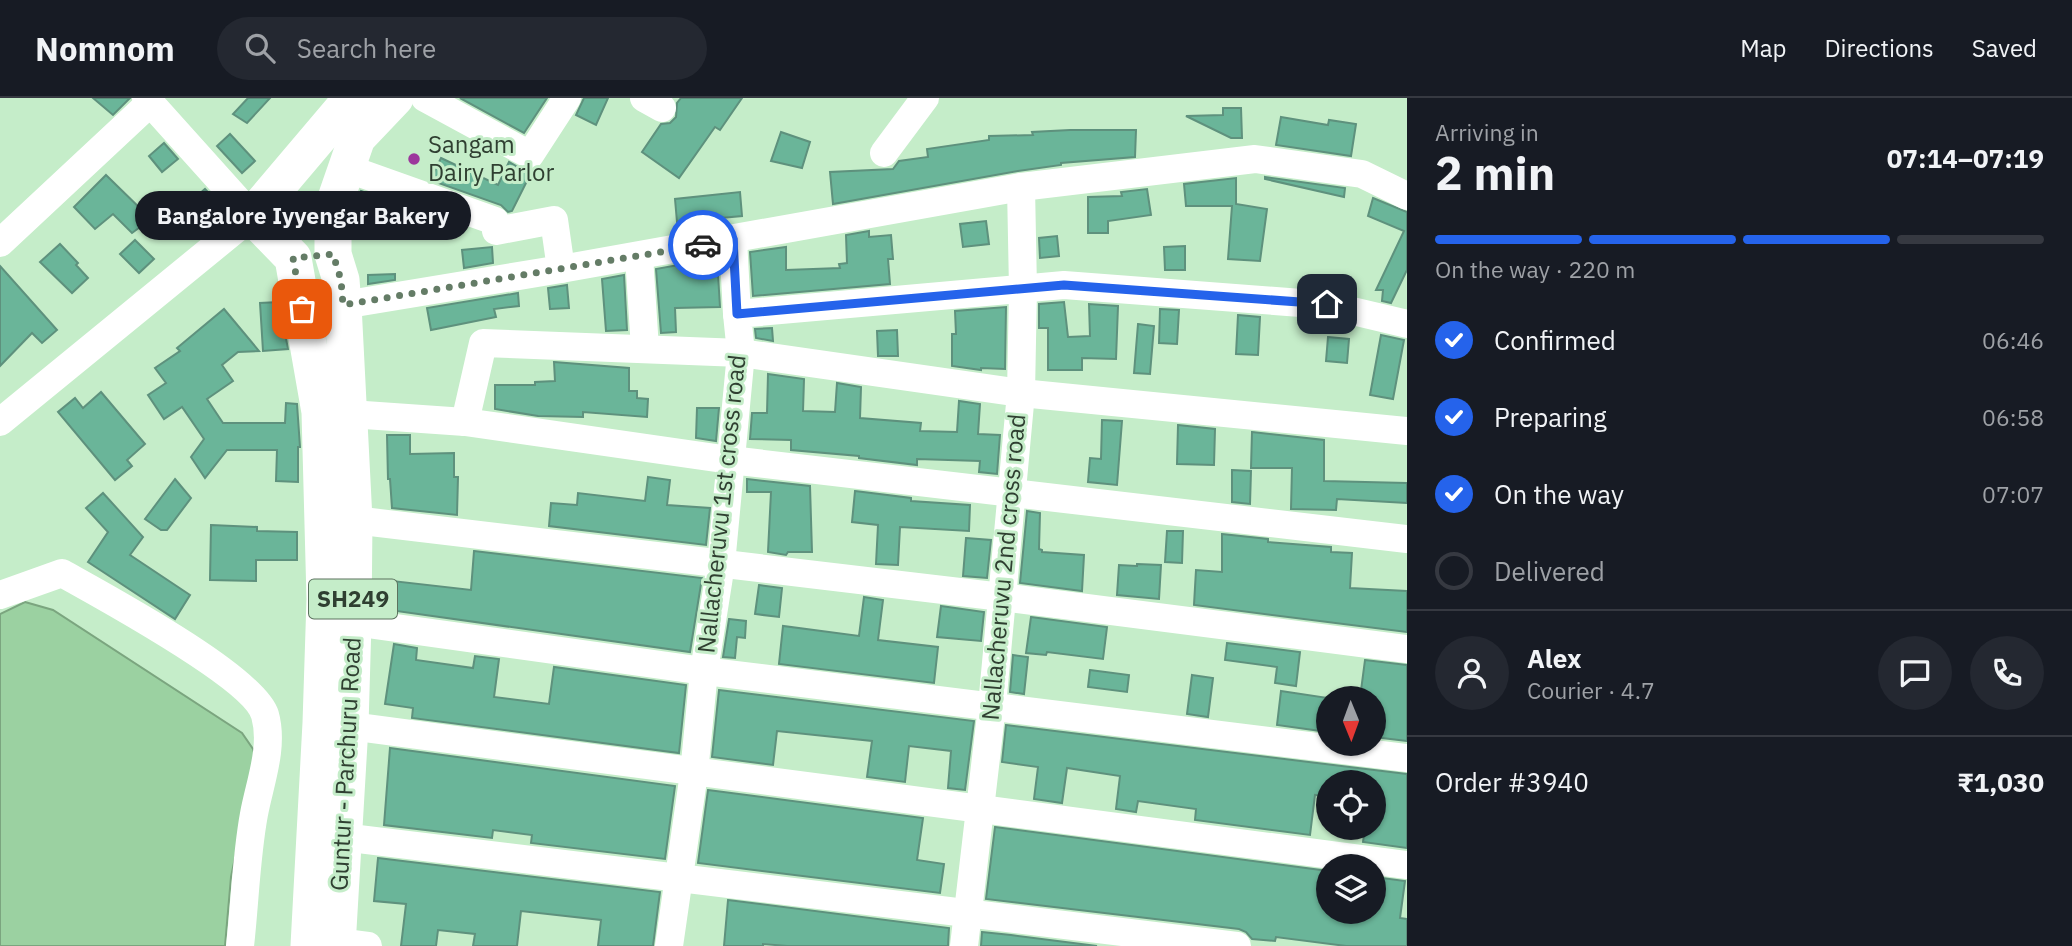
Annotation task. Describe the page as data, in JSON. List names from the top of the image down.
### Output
{
  "streets": {
    "main road": ["SH249", "Guntur - Parchuru Road"],
    "street": ["Nallacheruvu 1st cross road", "Nallacheruvu 2nd cross road"]
  },
  "places": ["Sangam Dairy Parlor", "Bangalore Iyyengar Bakery"],
  "north": "bottom",
  "page": {
    "header": "Nomnom",
    "search": "Search here",
    "nav": ["Map", "Directions", "Saved"],
    "heading": ["2 min", "Arriving in", "07:14–07:19"],
    "panel": [
      "Alex",
      "Courier · 4.7",
      "Order #3940",
      "₹1,030"
    ],
    "bubble": "Bangalore Iyyengar Bakery",
    "bar": "On the way · 220 m",
    "list": [
      ["Confirmed", "06:46"],
      ["Preparing", "06:58"],
      ["On the way", "07:07"],
      "Delivered"
    ]
  }
}
